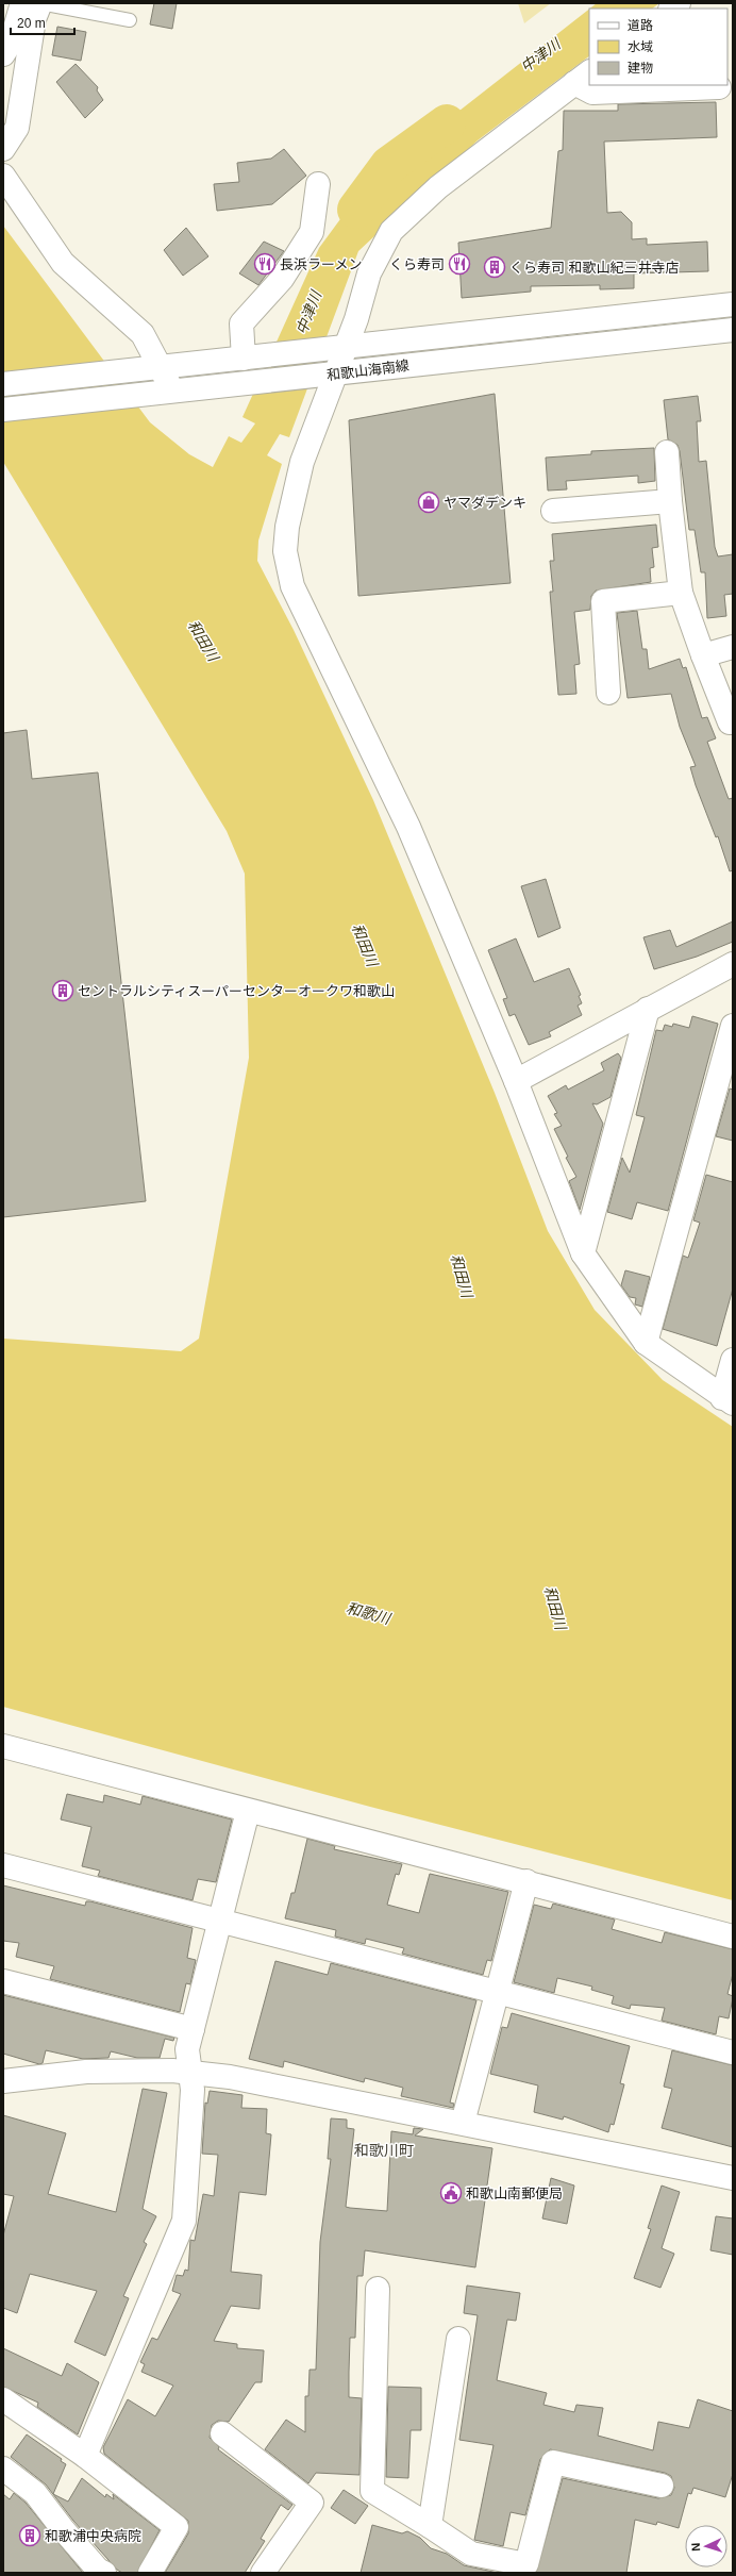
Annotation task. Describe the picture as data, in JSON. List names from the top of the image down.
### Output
{
  "streets": {
    "street": ["和歌山海南線"]
  },
  "districts": ["和歌川町"],
  "water": ["中津川", "和田川", "和歌川"],
  "places": {
    "restaurant": ["長浜ラーメン", "くら寿司"],
    "building": ["くら寿司 和歌山紀三井寺店", "セントラルシティスーパーセンターオークワ和歌山", "和歌浦中央病院"],
    "shop": ["ヤマダデンキ"],
    "public building": ["和歌山南郵便局"]
  },
  "legend": ["道路", "水域", "建物"],
  "scale_bar": "20 m",
  "north": "left"
}
